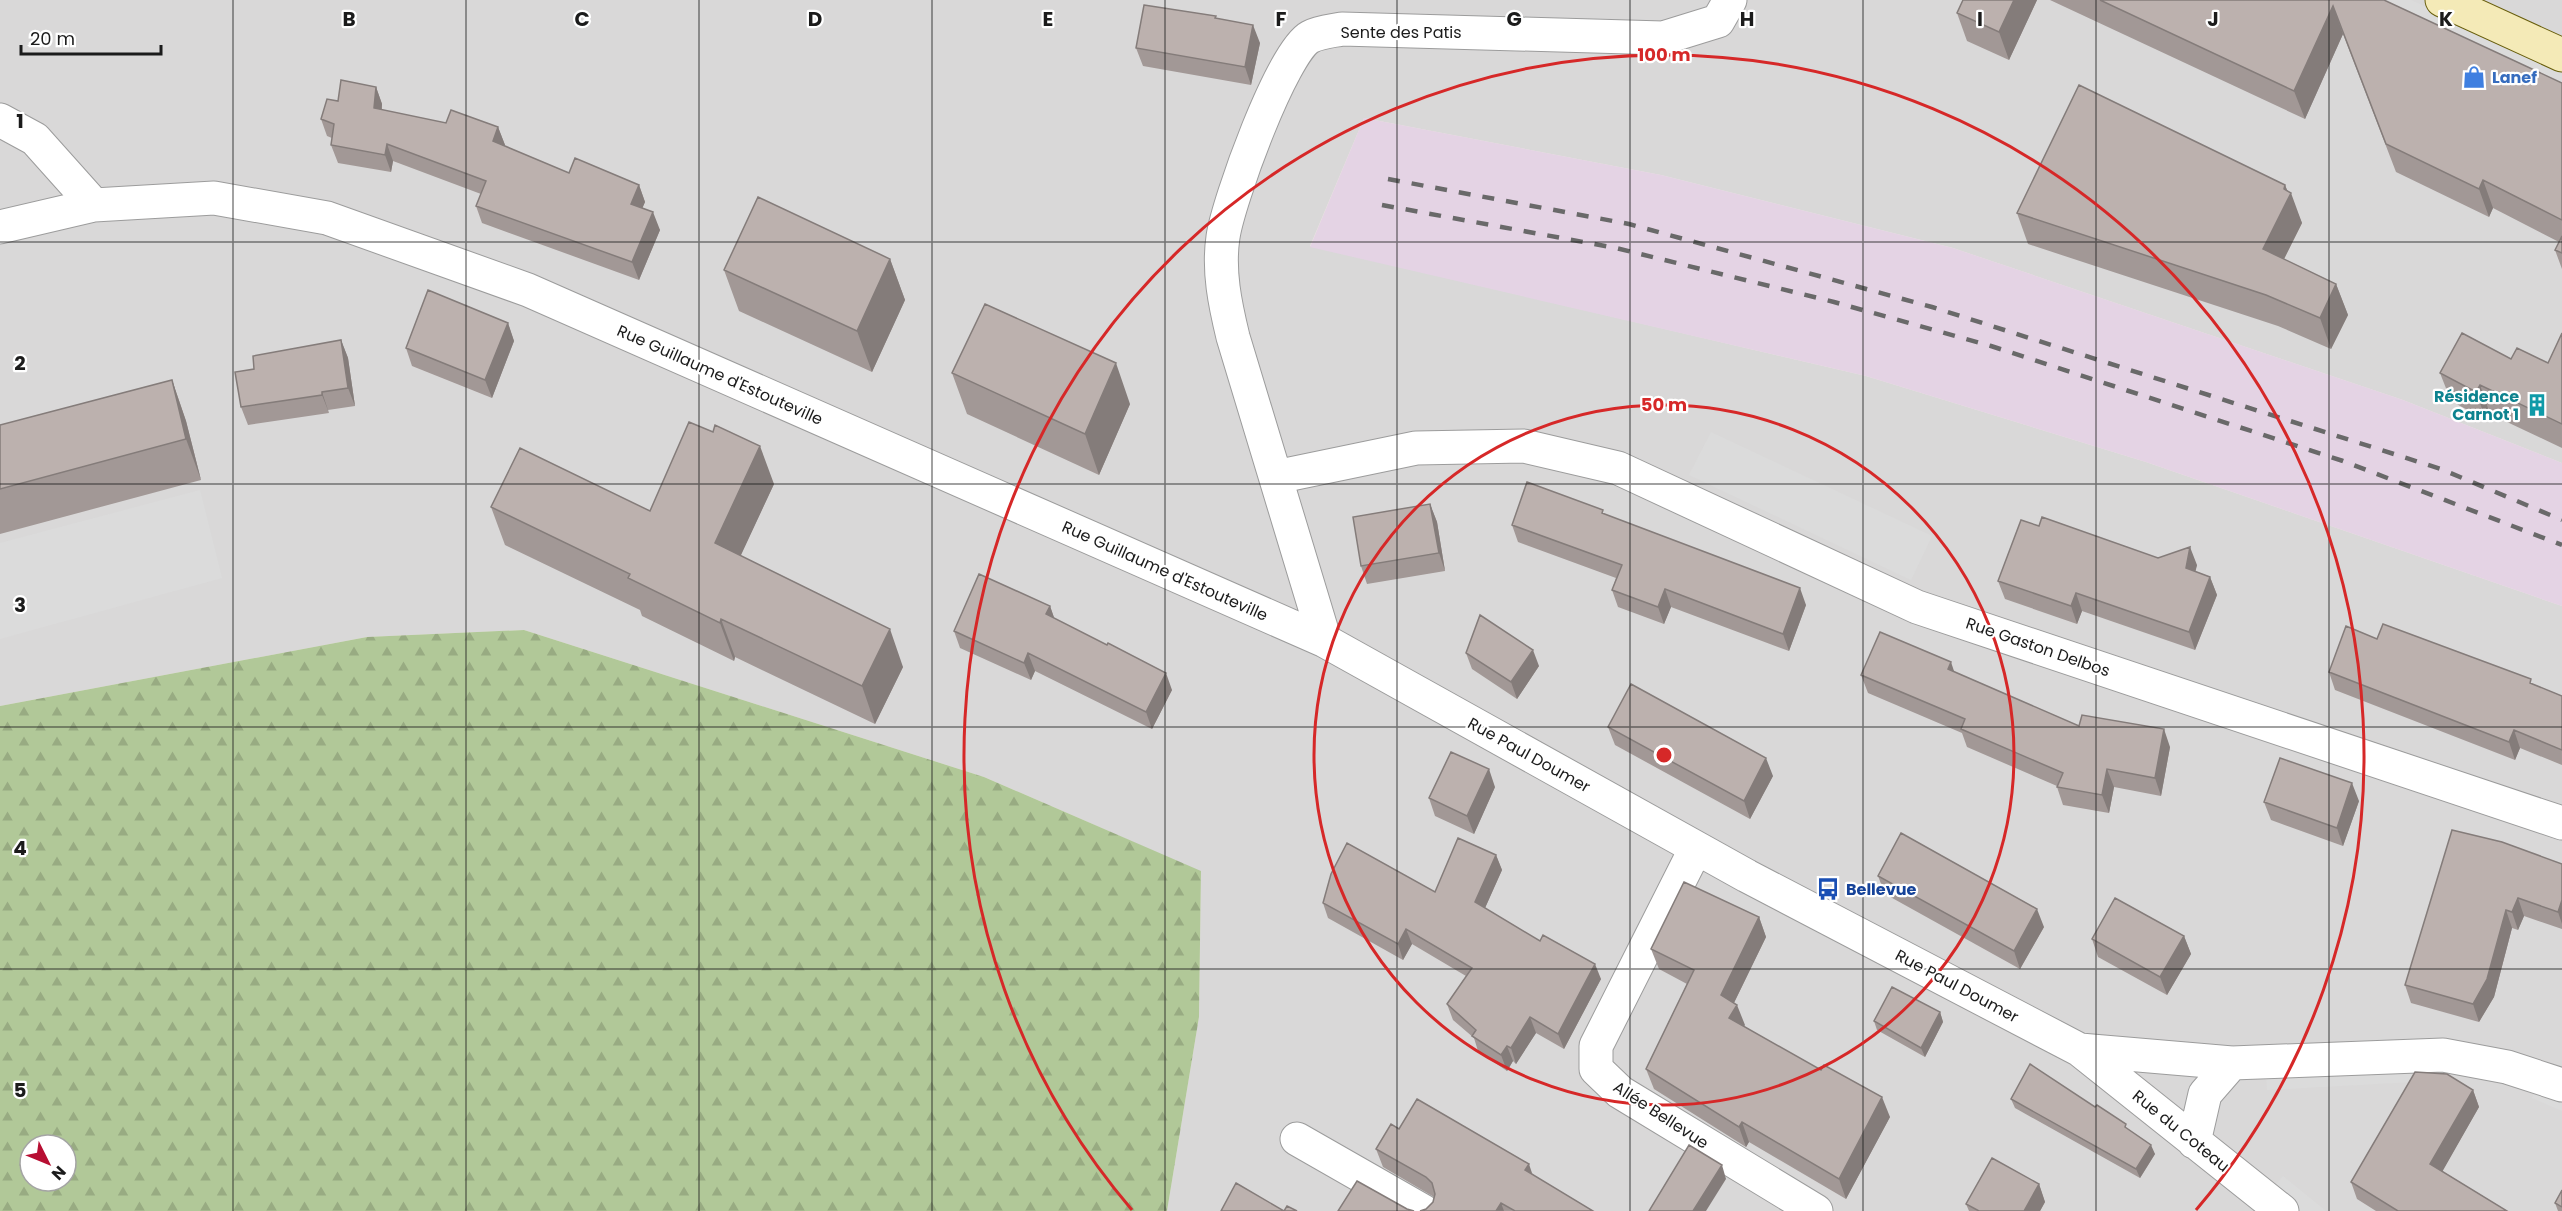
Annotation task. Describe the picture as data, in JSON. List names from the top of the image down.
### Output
{
  "streets": {
    "street": [
      "Sente des Patis",
      "Rue Guillaume d'Estouteville",
      "Rue Gaston Delbos",
      "Rue Paul Doumer",
      "Allée Bellevue",
      "Rue du Coteau"
    ]
  },
  "crossings": [
    ["Sente des Patis", "Rue Guillaume d'Estouteville"],
    ["Sente des Patis", "Rue Gaston Delbos"],
    ["Rue Guillaume d'Estouteville", "Rue Paul Doumer"],
    ["Rue Paul Doumer", "Allée Bellevue"],
    ["Rue Paul Doumer", "Rue du Coteau"]
  ],
  "places": {
    "shop": ["Lanef"],
    "building": ["Résidence Carnot 1"],
    "bus stop": ["Bellevue"]
  },
  "scale_bar": "20 m",
  "north": "bottom right",
  "grid": {
    "columns": [
      "B",
      "C",
      "D",
      "E",
      "F",
      "G",
      "H",
      "I",
      "J",
      "K"
    ],
    "rows": [
      "1",
      "2",
      "3",
      "4",
      "5"
    ]
  },
  "rings": ["100 m", "50 m"]
}
